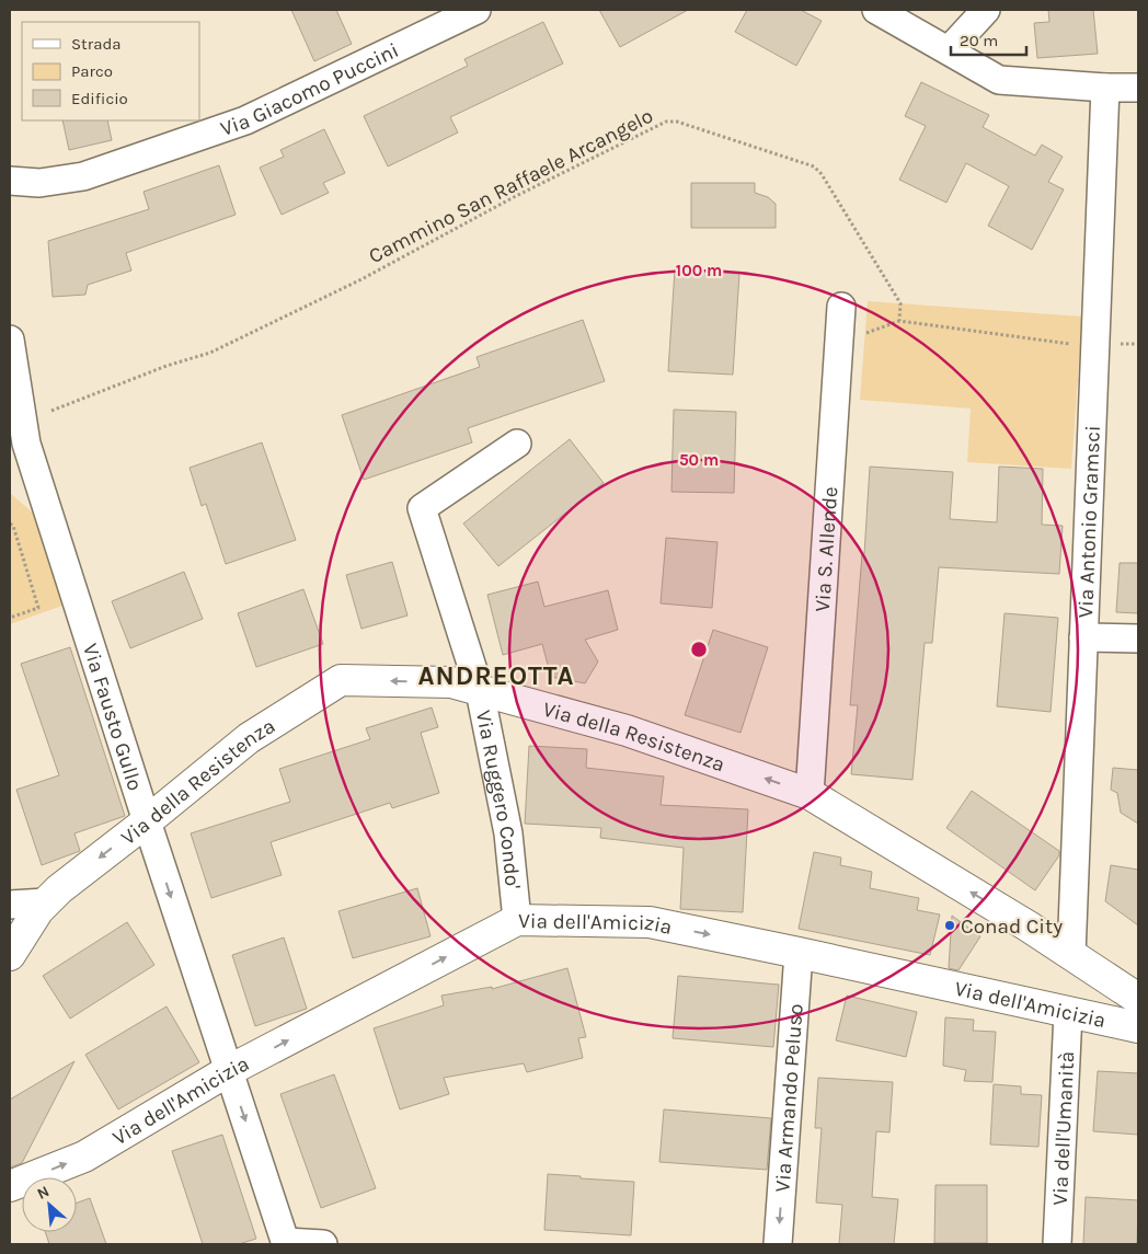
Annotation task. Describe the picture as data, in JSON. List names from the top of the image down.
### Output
{
  "streets": {
    "street": [
      "Via Giacomo Puccini",
      "Via Antonio Gramsci",
      "Via S. Allende",
      "Via Fausto Gullo",
      "Via della Resistenza",
      "Via Ruggero Condo'",
      "Via dell'Amicizia",
      "Via Armando Peluso",
      "Via dell'Umanità"
    ],
    "path": ["Cammino San Raffaele Arcangelo"]
  },
  "crossings": [
    ["Via Antonio Gramsci", "Via della Resistenza"],
    ["Via S. Allende", "Via della Resistenza"],
    ["Via Fausto Gullo", "Via della Resistenza"],
    ["Via Fausto Gullo", "Via dell'Amicizia"],
    ["Via della Resistenza", "Via Ruggero Condo'"],
    ["Via Ruggero Condo'", "Via dell'Amicizia"],
    ["Via dell'Amicizia", "Via Armando Peluso"],
    ["Via dell'Amicizia", "Via dell'Umanità"]
  ],
  "one_way": [
    "Via Fausto Gullo",
    "Via della Resistenza",
    "Via dell'Amicizia",
    "Via Armando Peluso"
  ],
  "districts": ["ANDREOTTA"],
  "places": ["Conad City"],
  "legend": ["Strada", "Parco", "Edificio"],
  "scale_bar": "20 m",
  "north": "top left",
  "rings": ["100 m", "50 m"]
}
